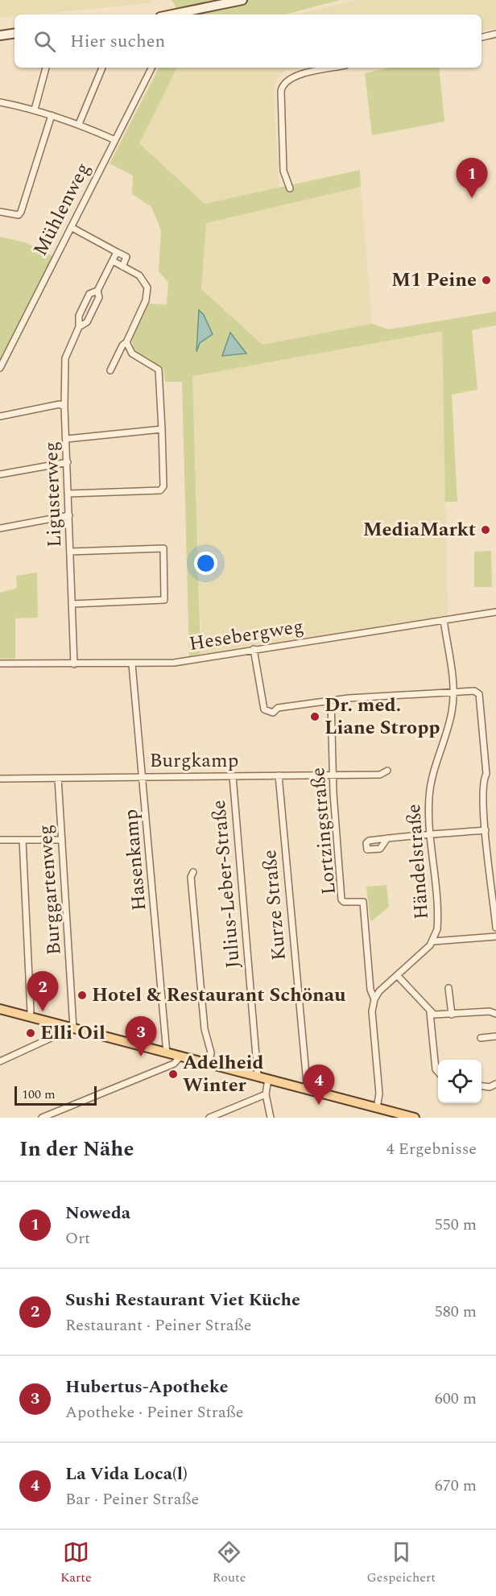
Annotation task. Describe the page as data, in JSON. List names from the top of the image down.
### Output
{
  "streets": {
    "street": [
      "Mühlenweg",
      "Ligusterweg",
      "Hesebergweg",
      "Burgkamp",
      "Lortzingstraße",
      "Hasenkamp",
      "Händelstraße",
      "Julius-Leber-Straße",
      "Burggartenweg",
      "Kurze Straße"
    ]
  },
  "crossings": [
    ["Ligusterweg", "Hesebergweg"],
    ["Hesebergweg", "Hasenkamp"],
    ["Hesebergweg", "Händelstraße"],
    ["Burgkamp", "Lortzingstraße"],
    ["Burgkamp", "Hasenkamp"],
    ["Burgkamp", "Julius-Leber-Straße"],
    ["Burgkamp", "Burggartenweg"],
    ["Burgkamp", "Kurze Straße"],
    ["Lortzingstraße", "Händelstraße"]
  ],
  "places": [
    "M1 Peine",
    "MediaMarkt",
    "Dr. med. Liane Stropp",
    "Hotel & Restaurant Schönau",
    "Elli Oil",
    "Adelheid Winter"
  ],
  "scale_bar": "100 m",
  "page": {
    "search": "Hier suchen",
    "pins": [
      "1",
      "2",
      "3",
      "4"
    ],
    "scale": "100 m",
    "heading": ["In der Nähe", "4 Ergebnisse"],
    "list": [
      {
        "mark": "1",
        "name": "Noweda",
        "note": "Ort",
        "value": "550 m"
      },
      {
        "mark": "2",
        "name": "Sushi Restaurant Viet Küche",
        "note": "Restaurant · Peiner Straße",
        "value": "580 m"
      },
      {
        "mark": "3",
        "name": "Hubertus-Apotheke",
        "note": "Apotheke · Peiner Straße",
        "value": "600 m"
      },
      {
        "mark": "4",
        "name": "La Vida Loca(l)",
        "note": "Bar · Peiner Straße",
        "value": "670 m"
      }
    ],
    "nav": ["Karte", "Route", "Gespeichert"]
  }
}
